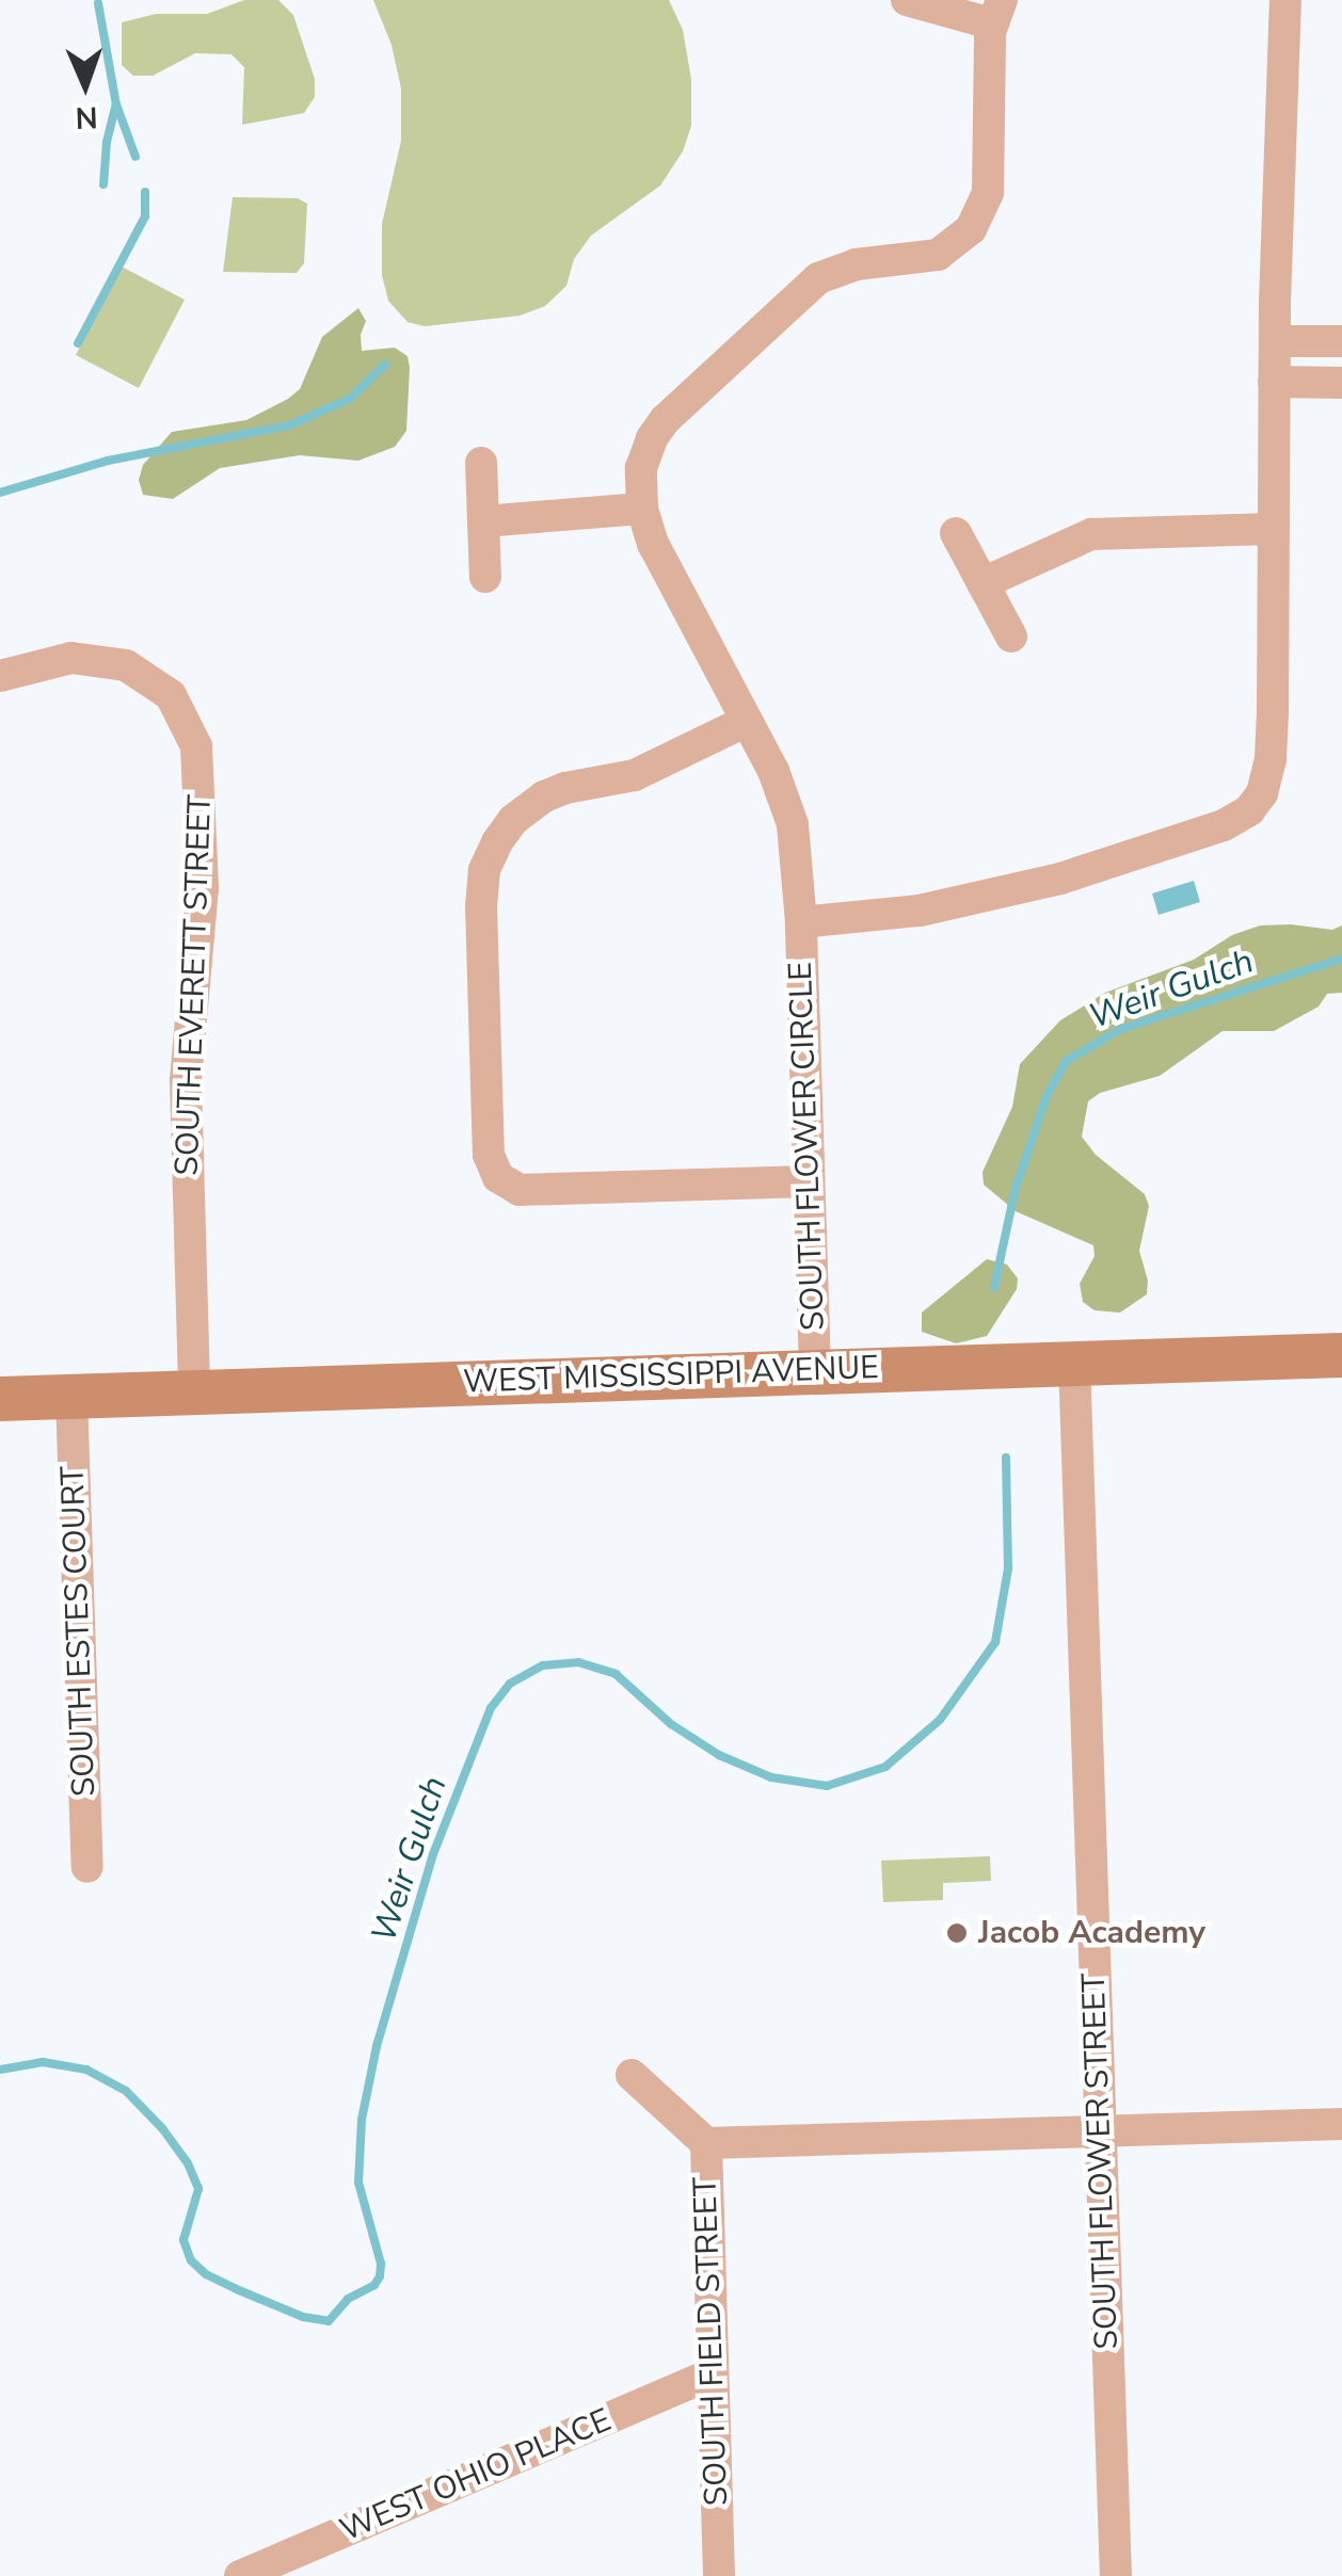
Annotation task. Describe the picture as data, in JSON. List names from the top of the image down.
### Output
{
  "streets": {
    "main road": ["WEST MISSISSIPPI AVENUE"],
    "street": [
      "SOUTH EVERETT STREET",
      "SOUTH FLOWER CIRCLE",
      "SOUTH ESTES COURT",
      "SOUTH FLOWER STREET",
      "SOUTH FIELD STREET",
      "WEST OHIO PLACE"
    ]
  },
  "crossings": [
    ["SOUTH EVERETT STREET", "WEST MISSISSIPPI AVENUE"],
    ["SOUTH FLOWER CIRCLE", "WEST MISSISSIPPI AVENUE"],
    ["WEST MISSISSIPPI AVENUE", "SOUTH ESTES COURT"],
    ["WEST MISSISSIPPI AVENUE", "SOUTH FLOWER STREET"],
    ["SOUTH FIELD STREET", "WEST OHIO PLACE"]
  ],
  "water": ["Weir Gulch"],
  "places": ["Jacob Academy"],
  "north": "bottom"
}
